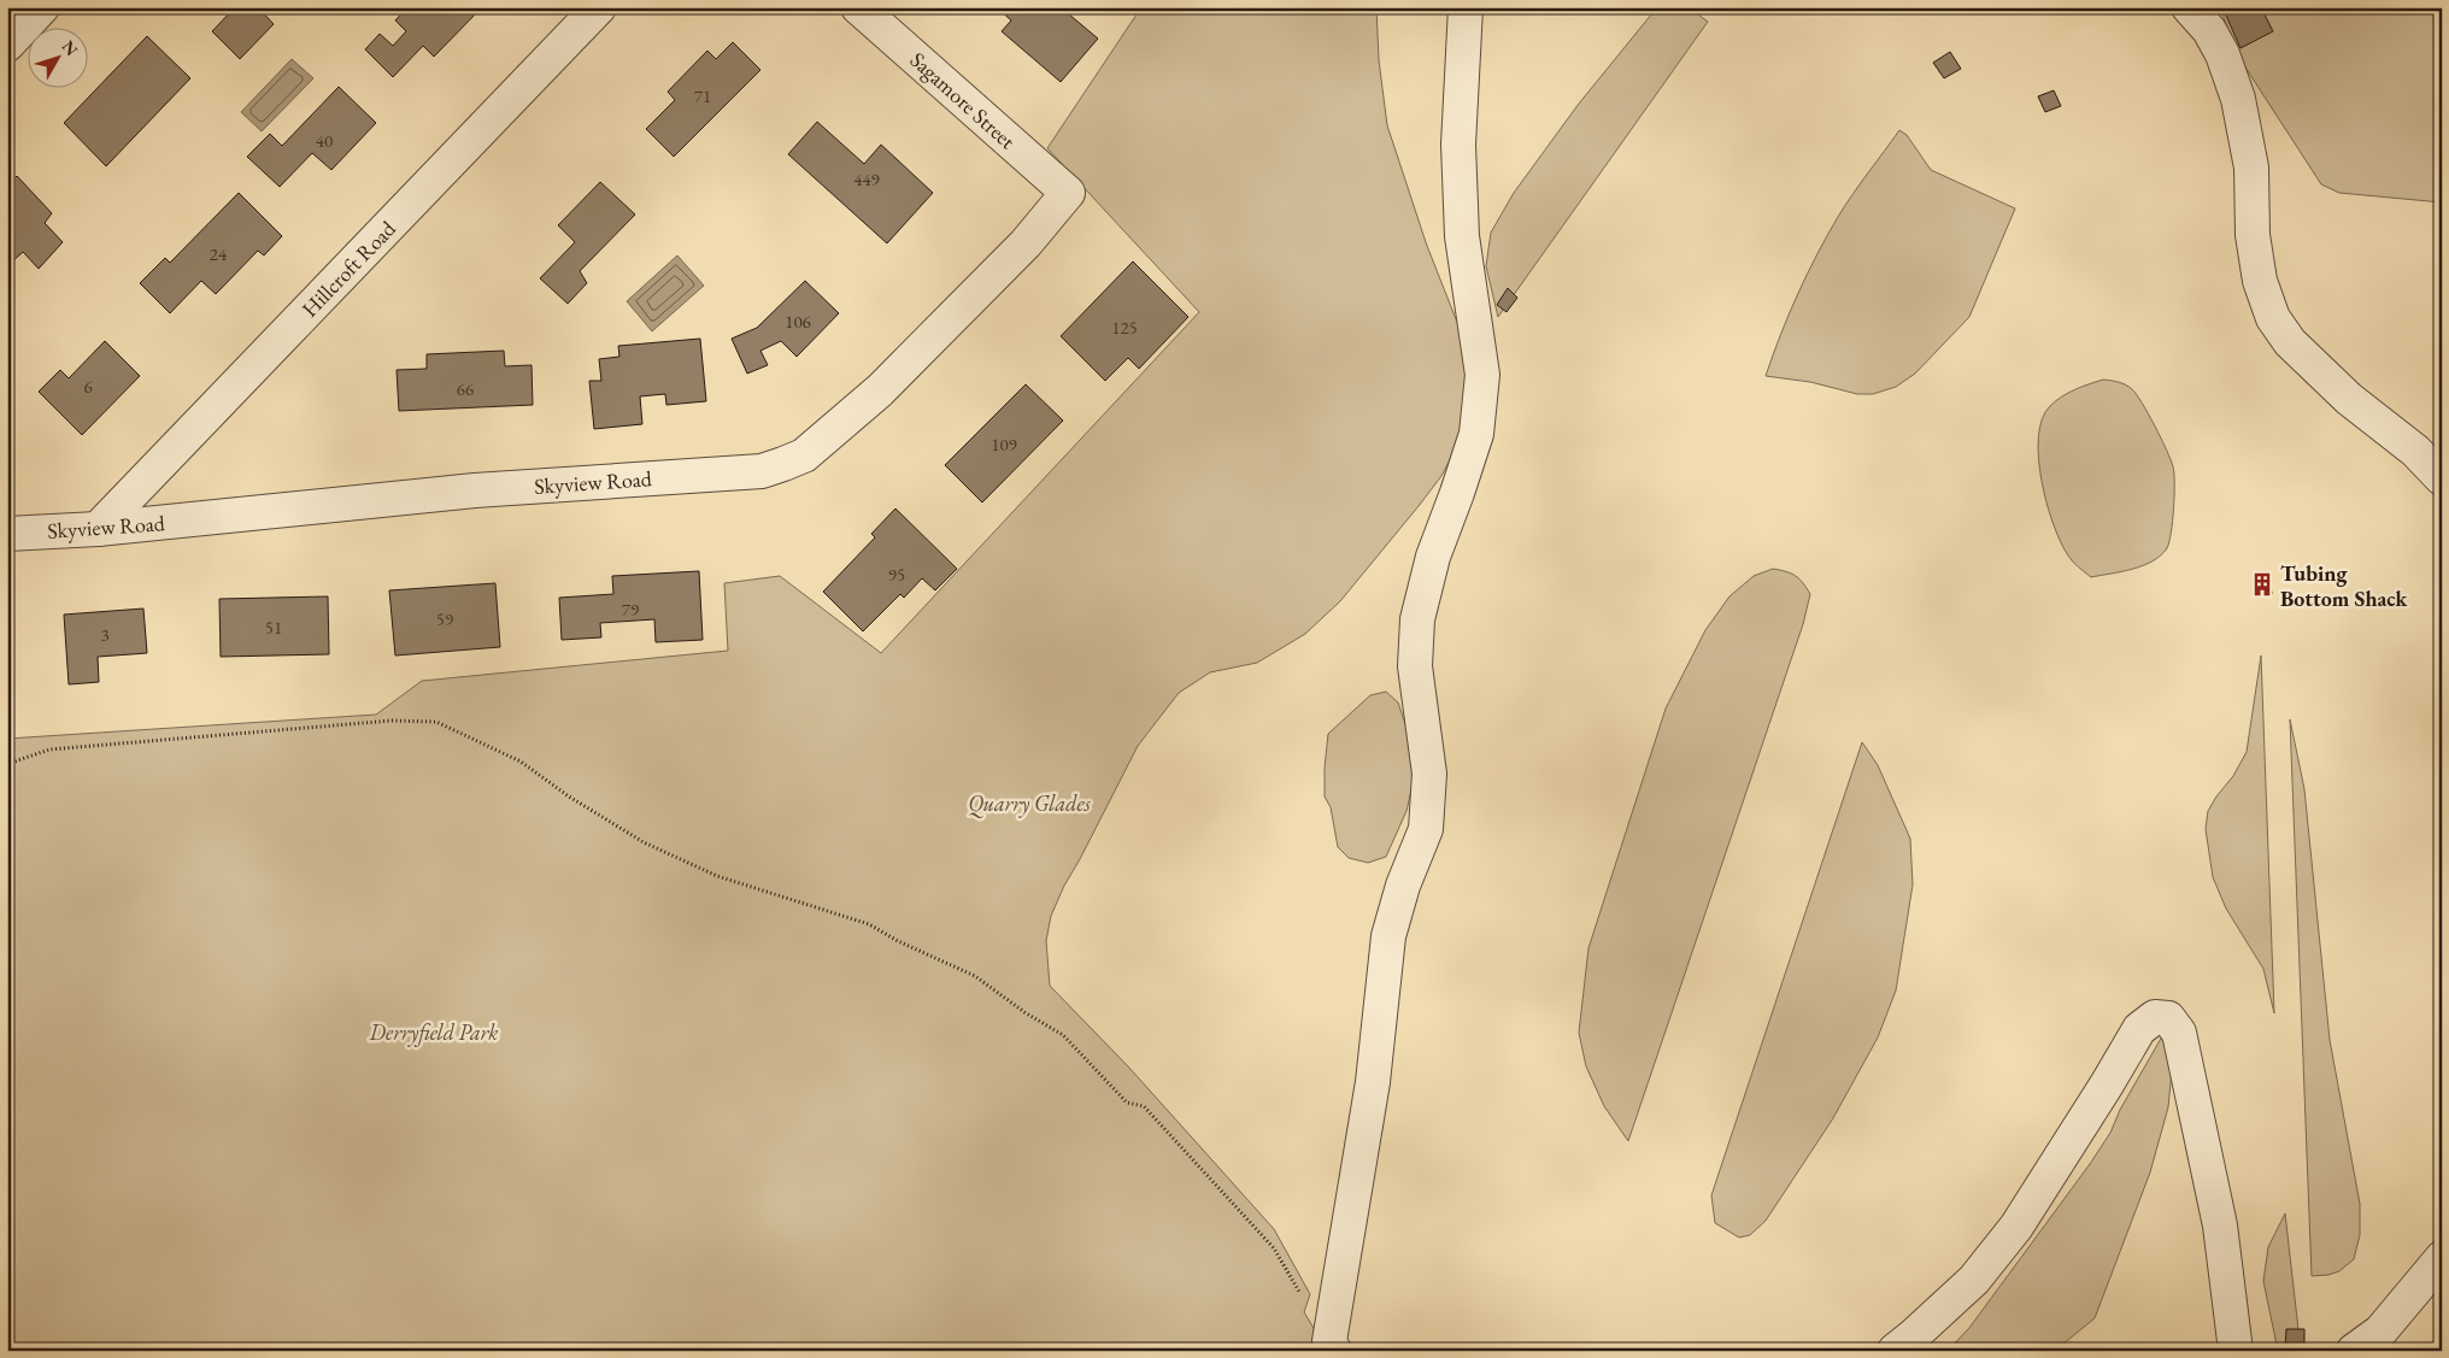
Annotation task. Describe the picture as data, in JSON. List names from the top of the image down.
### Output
{
  "streets": {
    "street": ["Sagamore Street", "Hillcroft Road", "Skyview Road"]
  },
  "crossings": [
    ["Sagamore Street", "Skyview Road"],
    ["Hillcroft Road", "Skyview Road"]
  ],
  "parks": ["Quarry Glades", "Derryfield Park"],
  "places": {
    "building": ["Tubing Bottom Shack"]
  },
  "house_numbers": [
    "71",
    "40",
    "449",
    "24",
    "106",
    "125",
    "6",
    "66",
    "109",
    "95",
    "79",
    "59",
    "51",
    "3"
  ],
  "north": "top right"
}
